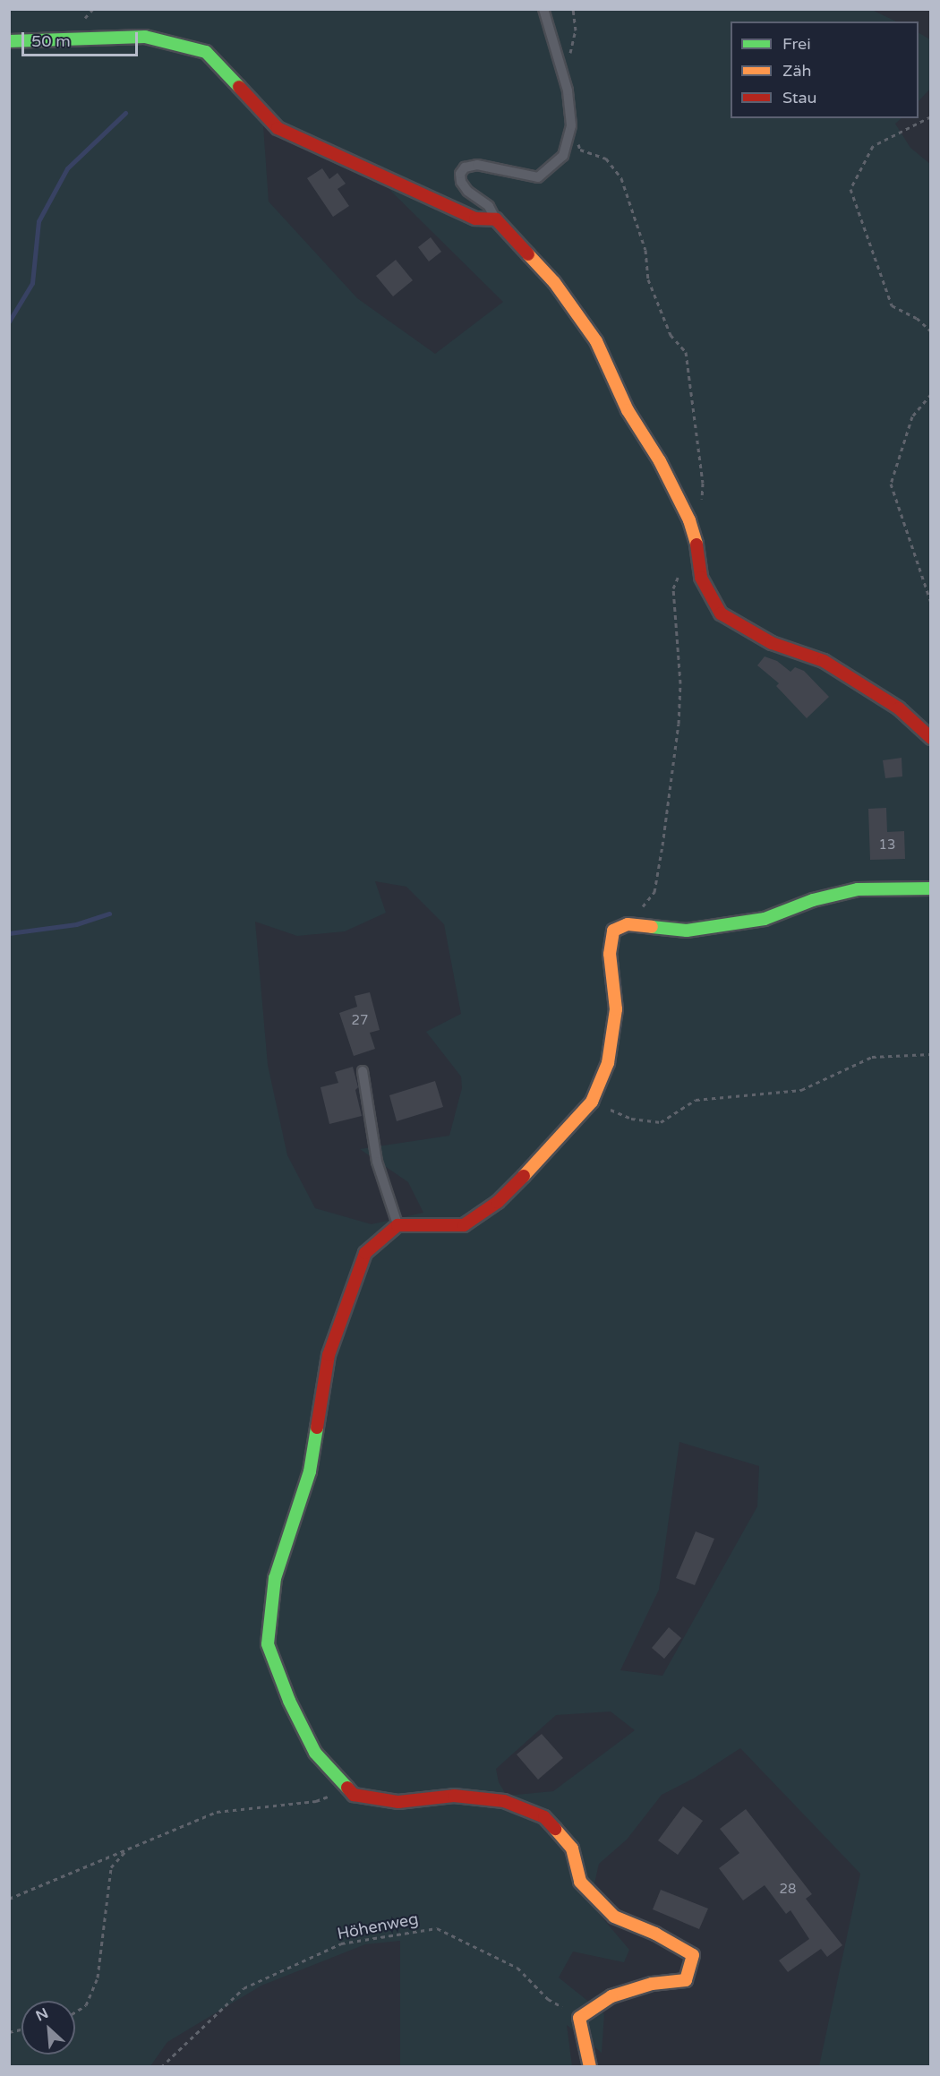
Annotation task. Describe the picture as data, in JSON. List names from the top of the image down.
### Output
{
  "streets": {
    "path": ["Höhenweg"]
  },
  "house_numbers": ["13", "27", "28"],
  "legend": ["Frei", "Zäh", "Stau"],
  "scale_bar": "50 m",
  "north": "top left"
}
